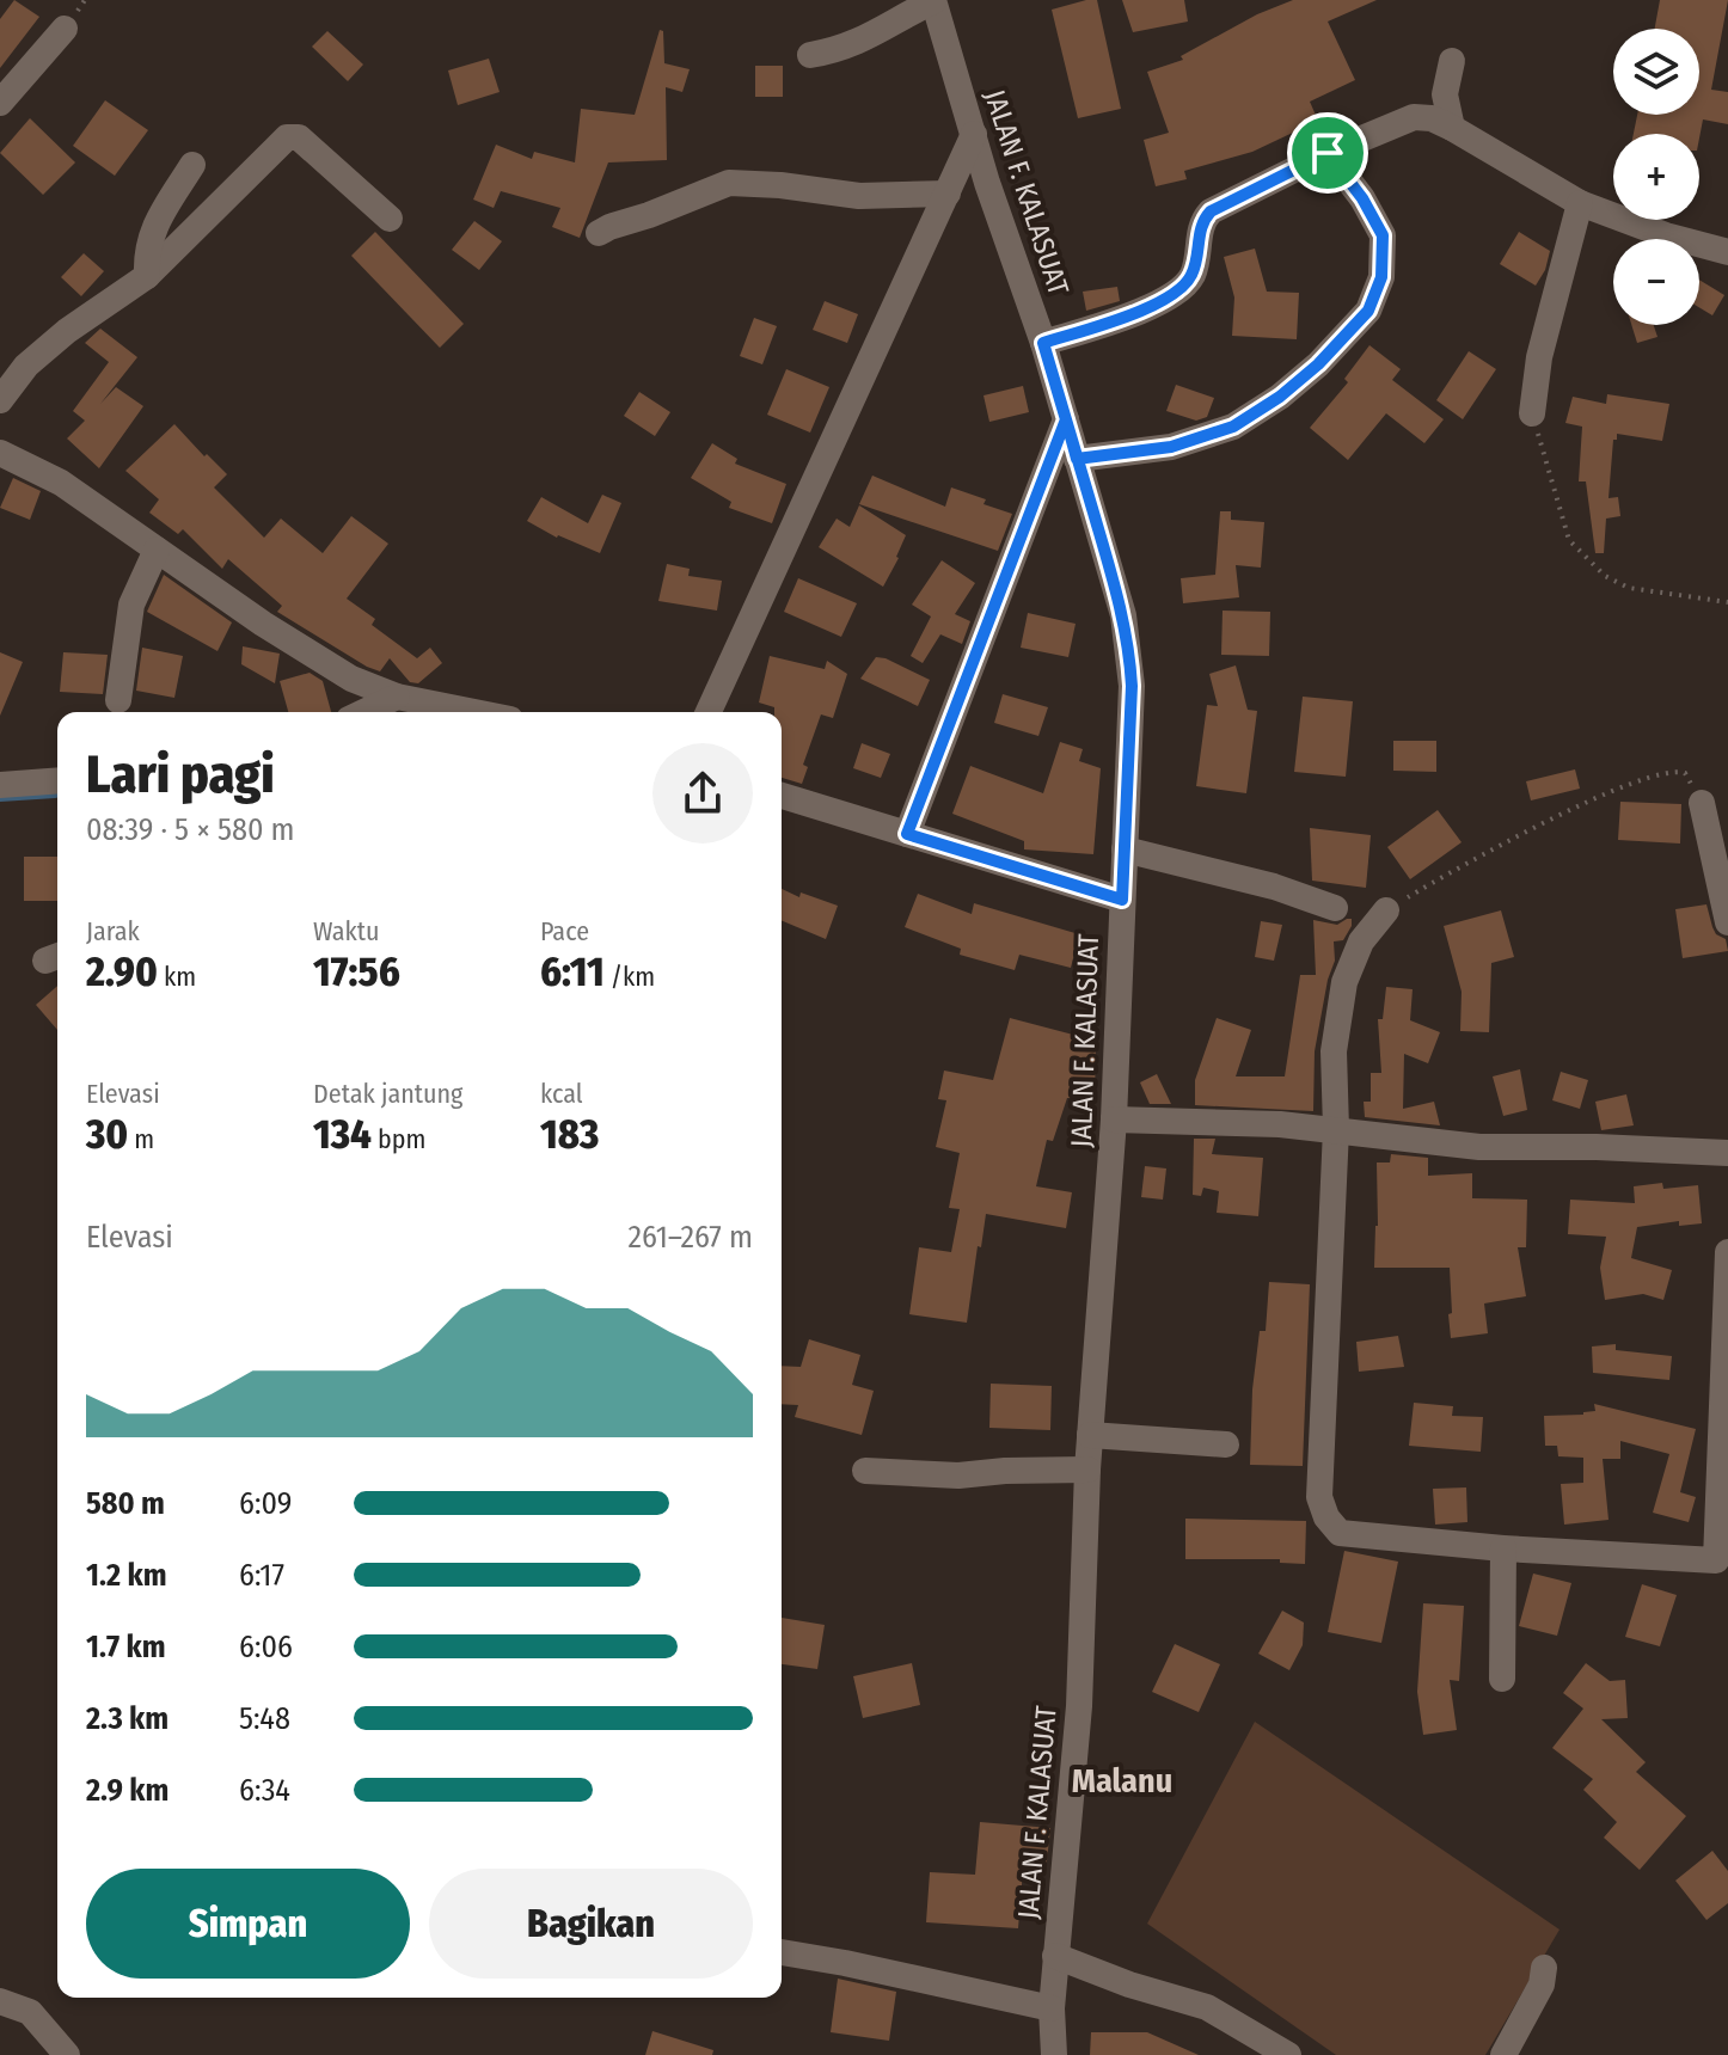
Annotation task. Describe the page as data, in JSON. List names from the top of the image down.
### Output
{
  "streets": {
    "street": ["JALAN F. KALASUAT"]
  },
  "districts": ["Malanu"],
  "page": {
    "map_buttons": ["+", "−"],
    "heading": ["Lari pagi", "08:39 · 5 × 580 m"],
    "stats": [
      ["Jarak", "2.90 km"],
      ["Waktu", "17:56"],
      ["Pace", "6:11 /km"],
      ["Elevasi", "30 m"],
      ["Detak jantung", "134 bpm"],
      ["kcal", "183"]
    ],
    "chart": ["Elevasi", "261–267 m"],
    "list": [
      {
        "name": "580 m",
        "note": "6:09"
      },
      {
        "name": "1.2 km",
        "note": "6:17"
      },
      {
        "name": "1.7 km",
        "note": "6:06"
      },
      {
        "name": "2.3 km",
        "note": "5:48"
      },
      {
        "name": "2.9 km",
        "note": "6:34"
      }
    ],
    "buttons": ["Simpan", "Bagikan"]
  }
}
